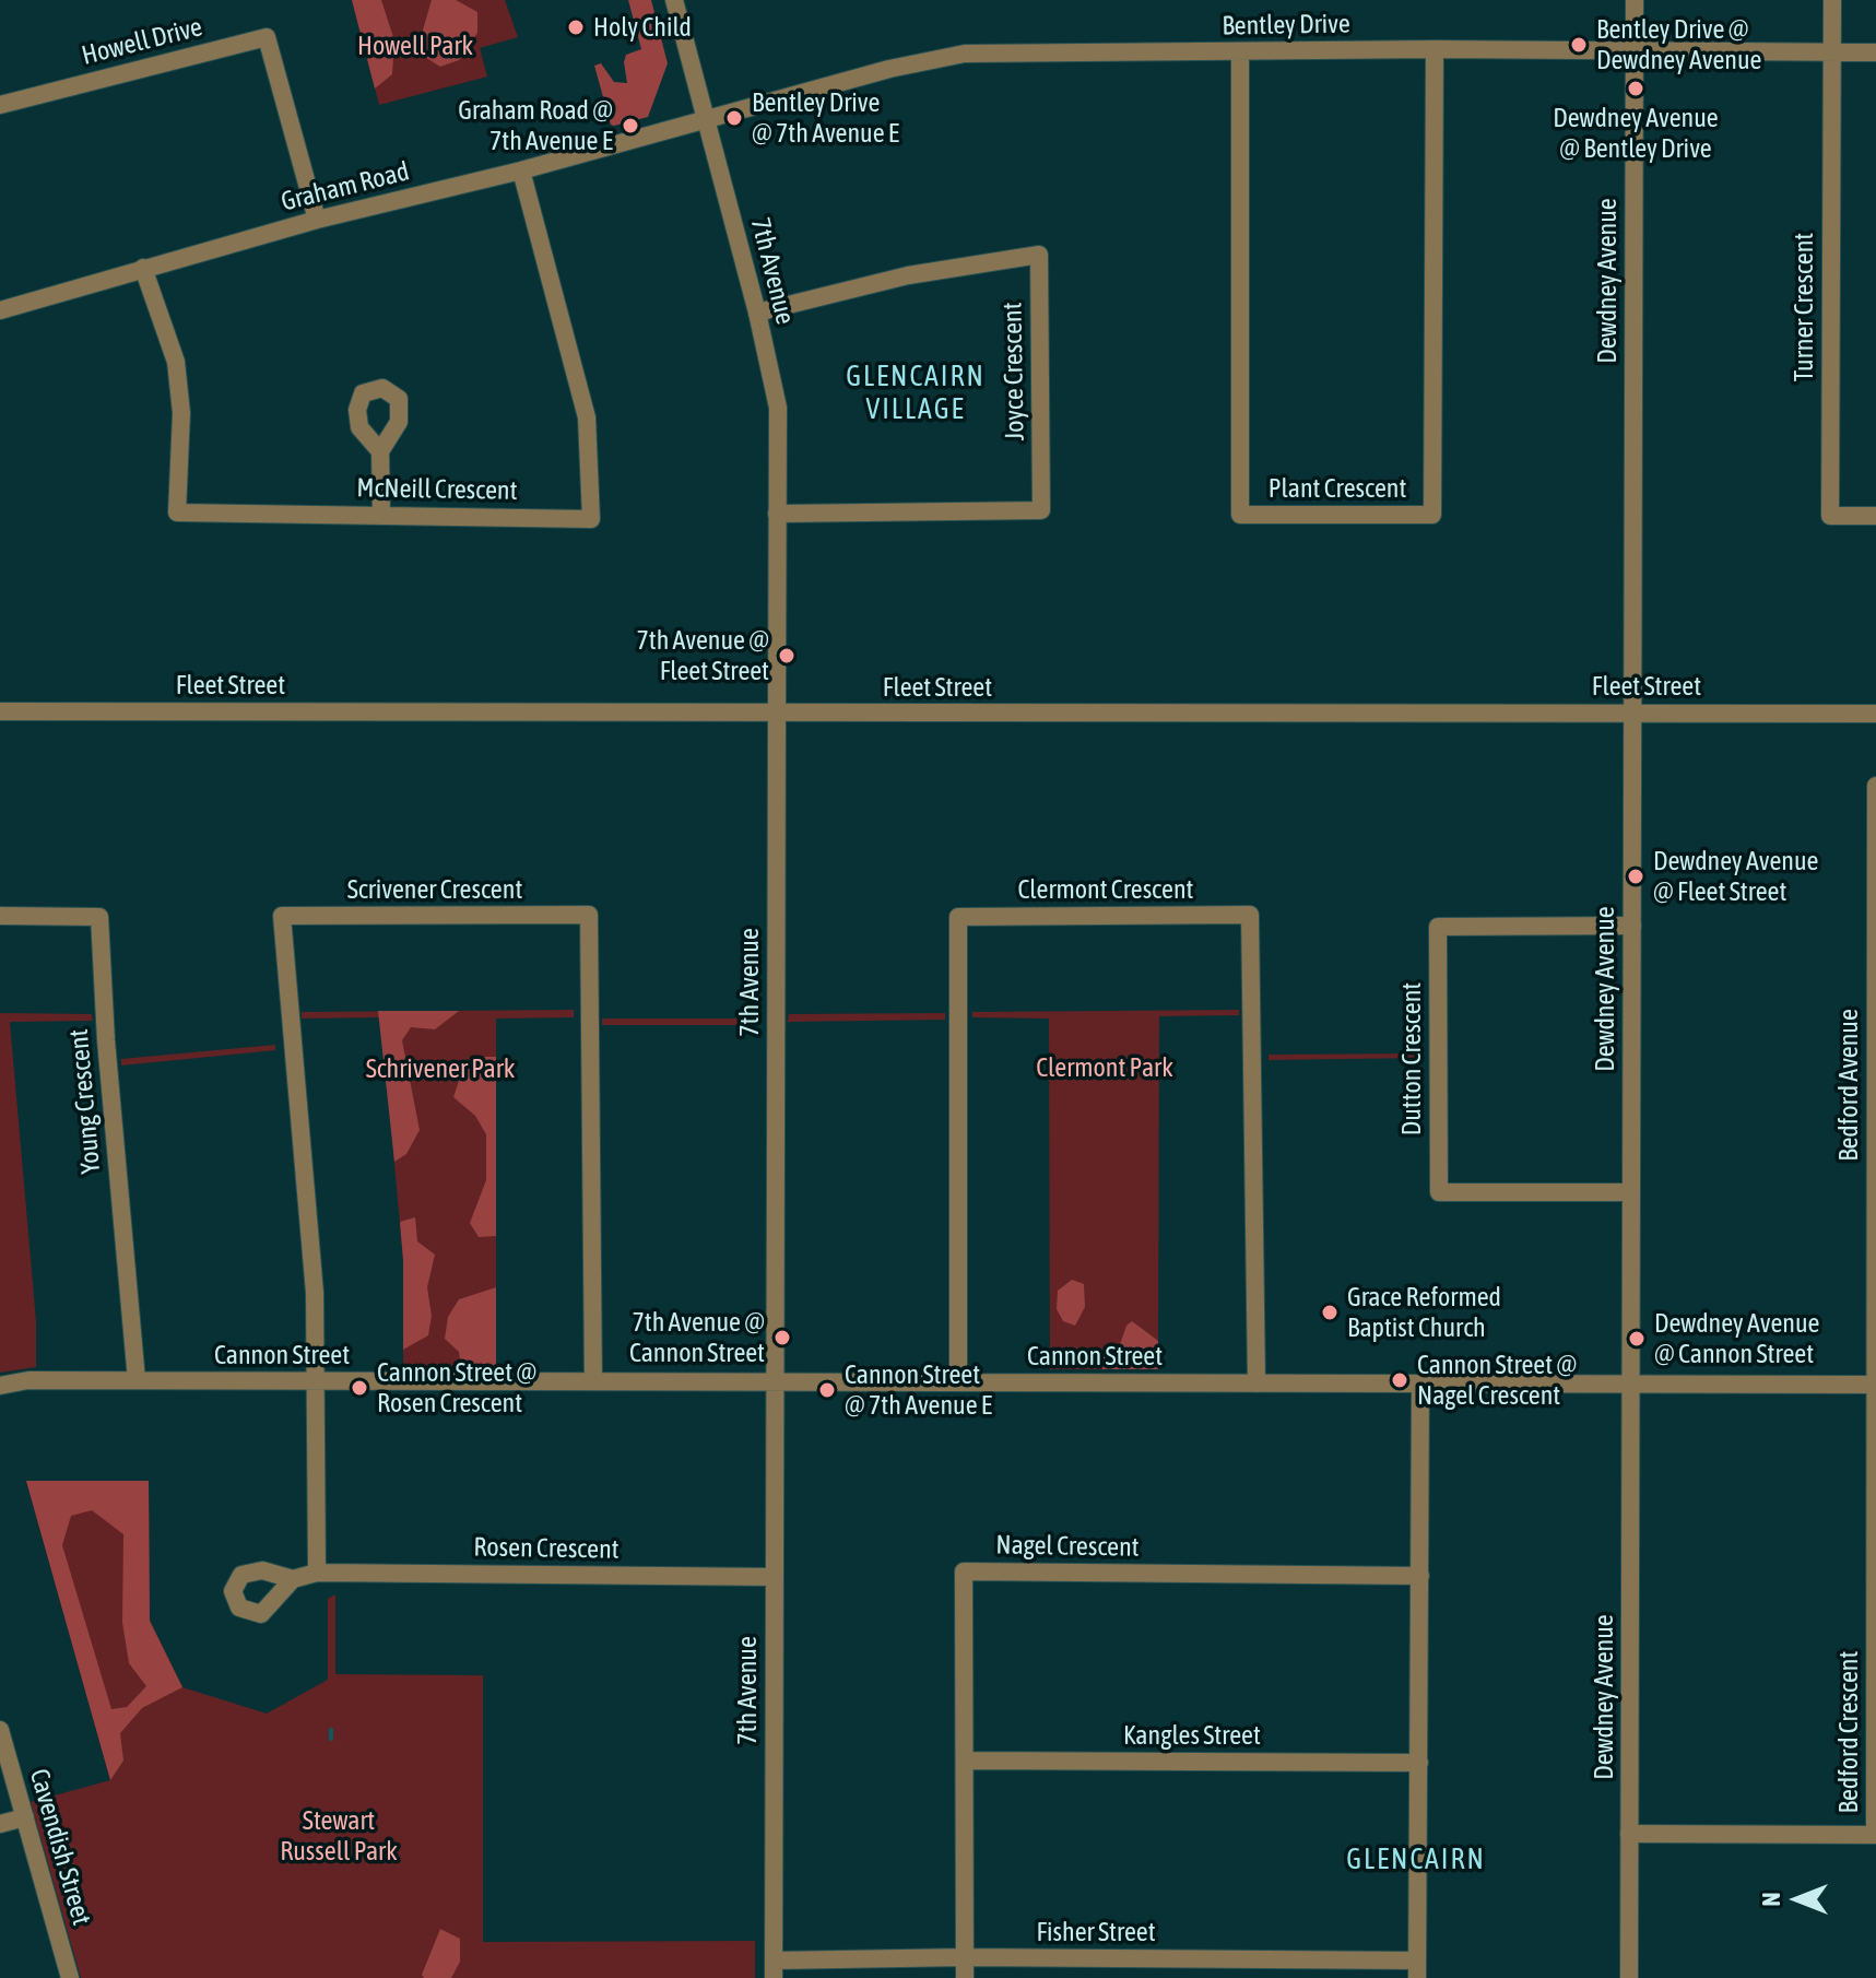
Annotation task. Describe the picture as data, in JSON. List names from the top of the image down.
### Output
{
  "streets": {
    "street": [
      "Bentley Drive",
      "Howell Drive",
      "Graham Road",
      "7th Avenue",
      "Dewdney Avenue",
      "Turner Crescent",
      "Joyce Crescent",
      "Plant Crescent",
      "McNeill Crescent",
      "Fleet Street",
      "Scrivener Crescent",
      "Clermont Crescent",
      "Dutton Crescent",
      "Bedford Avenue",
      "Young Crescent",
      "Cannon Street",
      "Nagel Crescent",
      "Rosen Crescent",
      "Bedford Crescent",
      "Kangles Street",
      "Cavendish Street",
      "Fisher Street"
    ]
  },
  "crossings": [
    ["Bentley Drive", "Graham Road"],
    ["Bentley Drive", "7th Avenue"],
    ["Bentley Drive", "Dewdney Avenue"],
    ["Bentley Drive", "Turner Crescent"],
    ["Bentley Drive", "Plant Crescent"],
    ["Howell Drive", "Graham Road"],
    ["Graham Road", "7th Avenue"],
    ["Graham Road", "McNeill Crescent"],
    ["7th Avenue", "Joyce Crescent"],
    ["7th Avenue", "Fleet Street"],
    ["7th Avenue", "Cannon Street"],
    ["7th Avenue", "Rosen Crescent"],
    ["7th Avenue", "Fisher Street"],
    ["Dewdney Avenue", "Fleet Street"],
    ["Dewdney Avenue", "Dutton Crescent"],
    ["Dewdney Avenue", "Cannon Street"],
    ["Dewdney Avenue", "Bedford Crescent"],
    ["Scrivener Crescent", "Cannon Street"],
    ["Clermont Crescent", "Cannon Street"],
    ["Bedford Avenue", "Cannon Street"],
    ["Bedford Avenue", "Bedford Crescent"],
    ["Young Crescent", "Cannon Street"],
    ["Cannon Street", "Bedford Crescent"],
    ["Nagel Crescent", "Kangles Street"],
    ["Nagel Crescent", "Fisher Street"]
  ],
  "districts": ["GLENCAIRN VILLAGE", "GLENCAIRN"],
  "parks": [
    "Howell Park",
    "Clermont Park",
    "Schrivener Park",
    "Stewart Russell Park"
  ],
  "places": [
    "Holy Child",
    "Bentley Drive @ Dewdney Avenue",
    "Dewdney Avenue @ Bentley Drive",
    "Bentley Drive @ 7th Avenue E",
    "Graham Road @ 7th Avenue E",
    "7th Avenue @ Fleet Street",
    "Dewdney Avenue @ Fleet Street",
    "Grace Reformed Baptist Church",
    "7th Avenue @ Cannon Street",
    "Dewdney Avenue @ Cannon Street",
    "Cannon Street @ Nagel Crescent",
    "Cannon Street @ Rosen Crescent",
    "Cannon Street @ 7th Avenue E"
  ],
  "north": "left"
}
